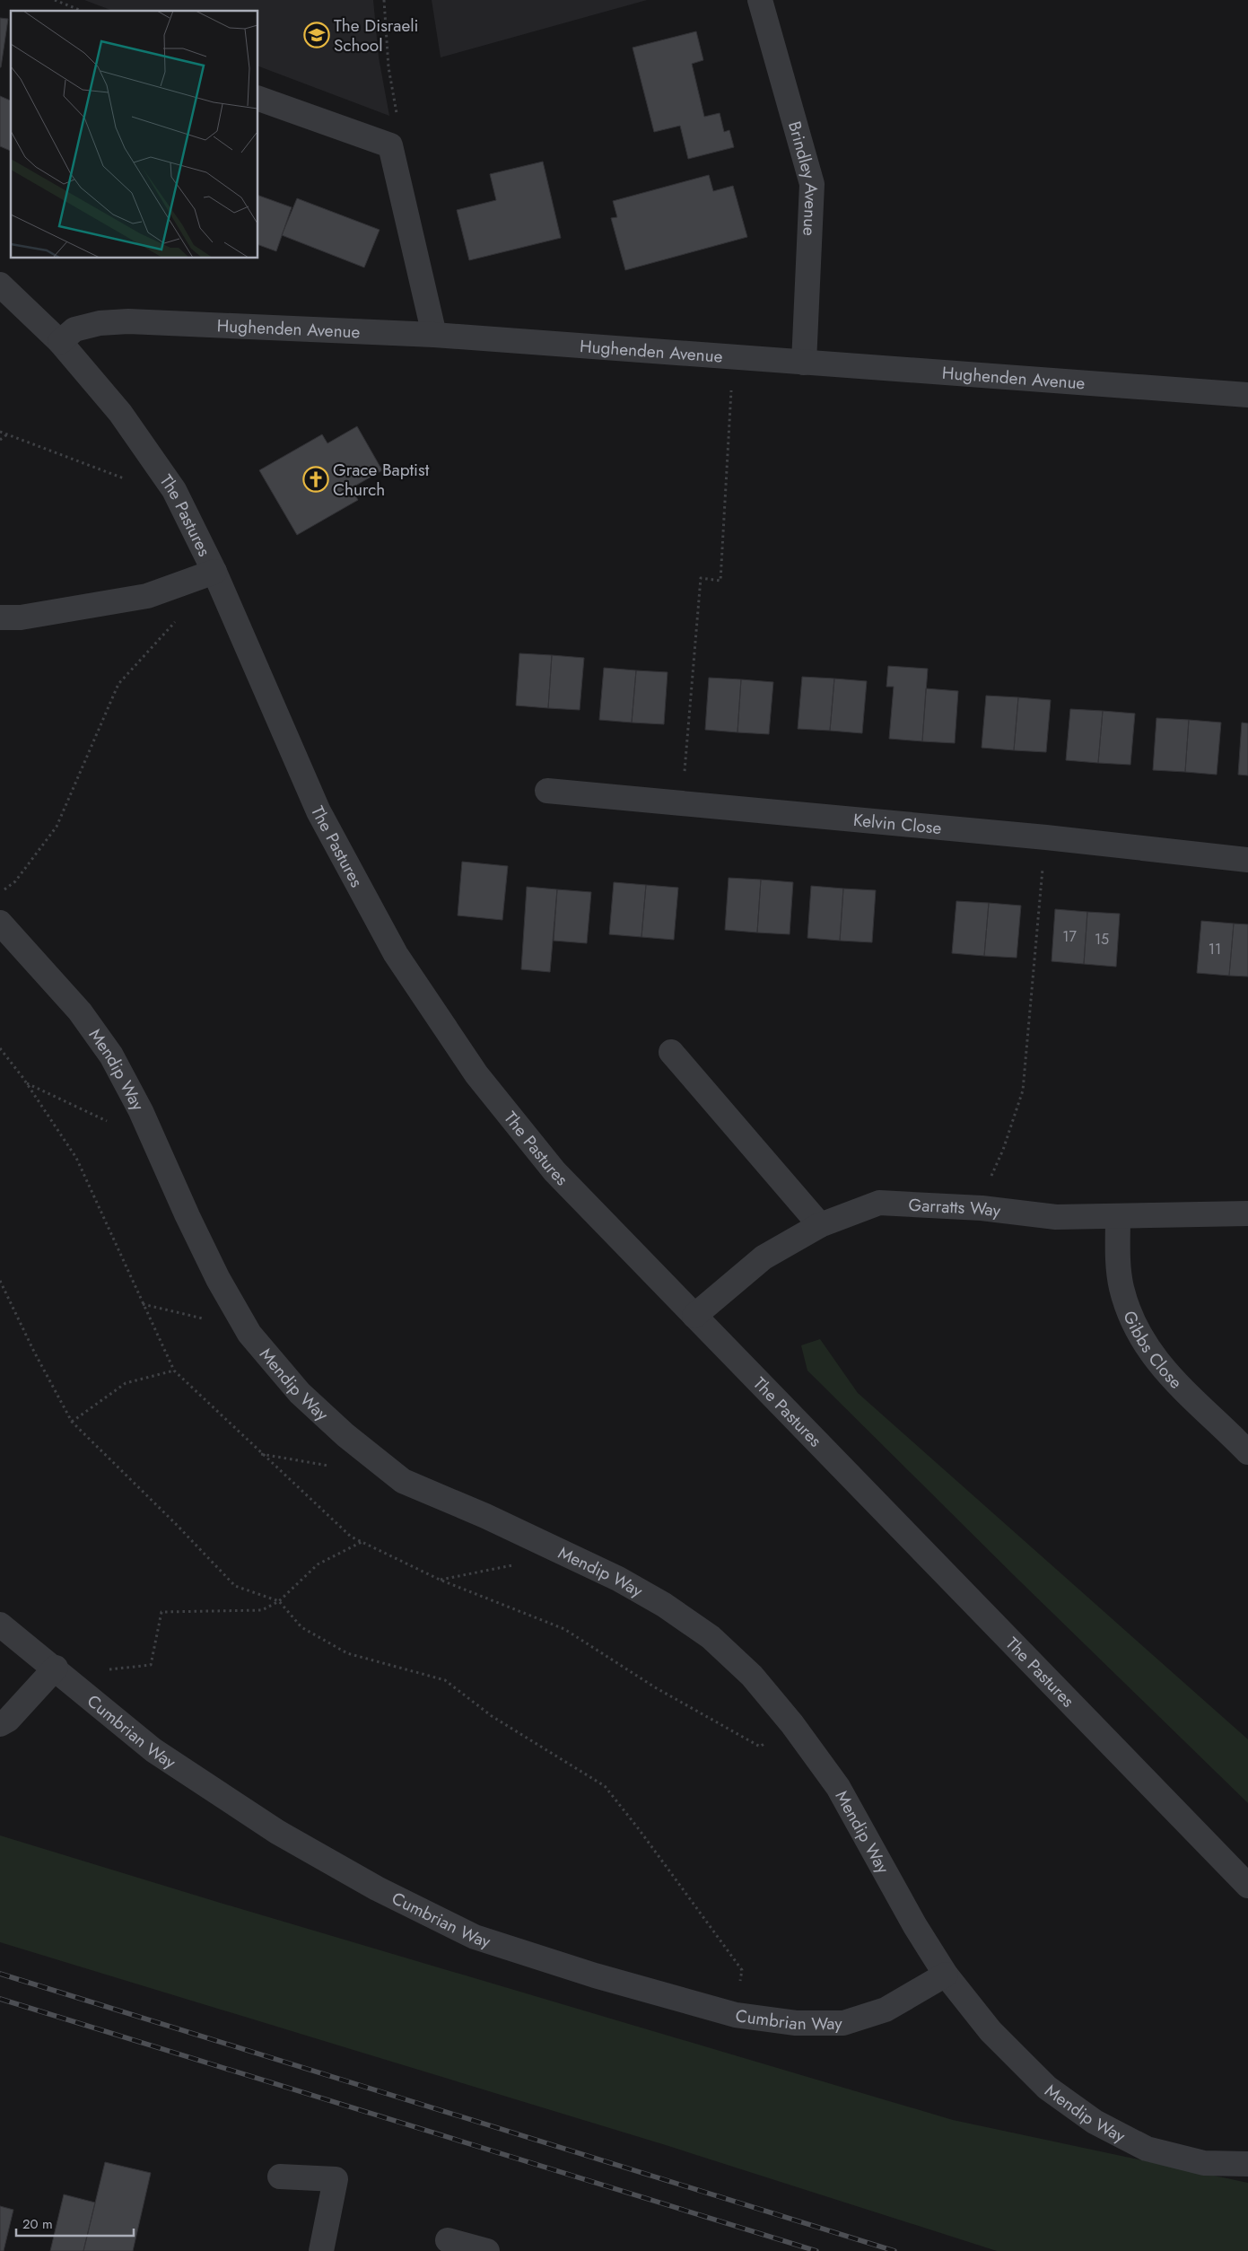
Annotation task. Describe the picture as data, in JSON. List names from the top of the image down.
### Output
{
  "streets": {
    "street": [
      "Brindley Avenue",
      "Hughenden Avenue",
      "The Pastures",
      "Kelvin Close",
      "Mendip Way",
      "Garratts Way",
      "Gibbs Close",
      "Cumbrian Way"
    ]
  },
  "crossings": [
    ["Brindley Avenue", "Hughenden Avenue"],
    ["Hughenden Avenue", "The Pastures"],
    ["The Pastures", "Garratts Way"],
    ["Mendip Way", "Cumbrian Way"],
    ["Garratts Way", "Gibbs Close"]
  ],
  "places": {
    "school or university": ["The Disraeli School"],
    "church": ["Grace Baptist Church"]
  },
  "house_numbers": ["17", "15", "11"],
  "scale_bar": "20 m"
}
